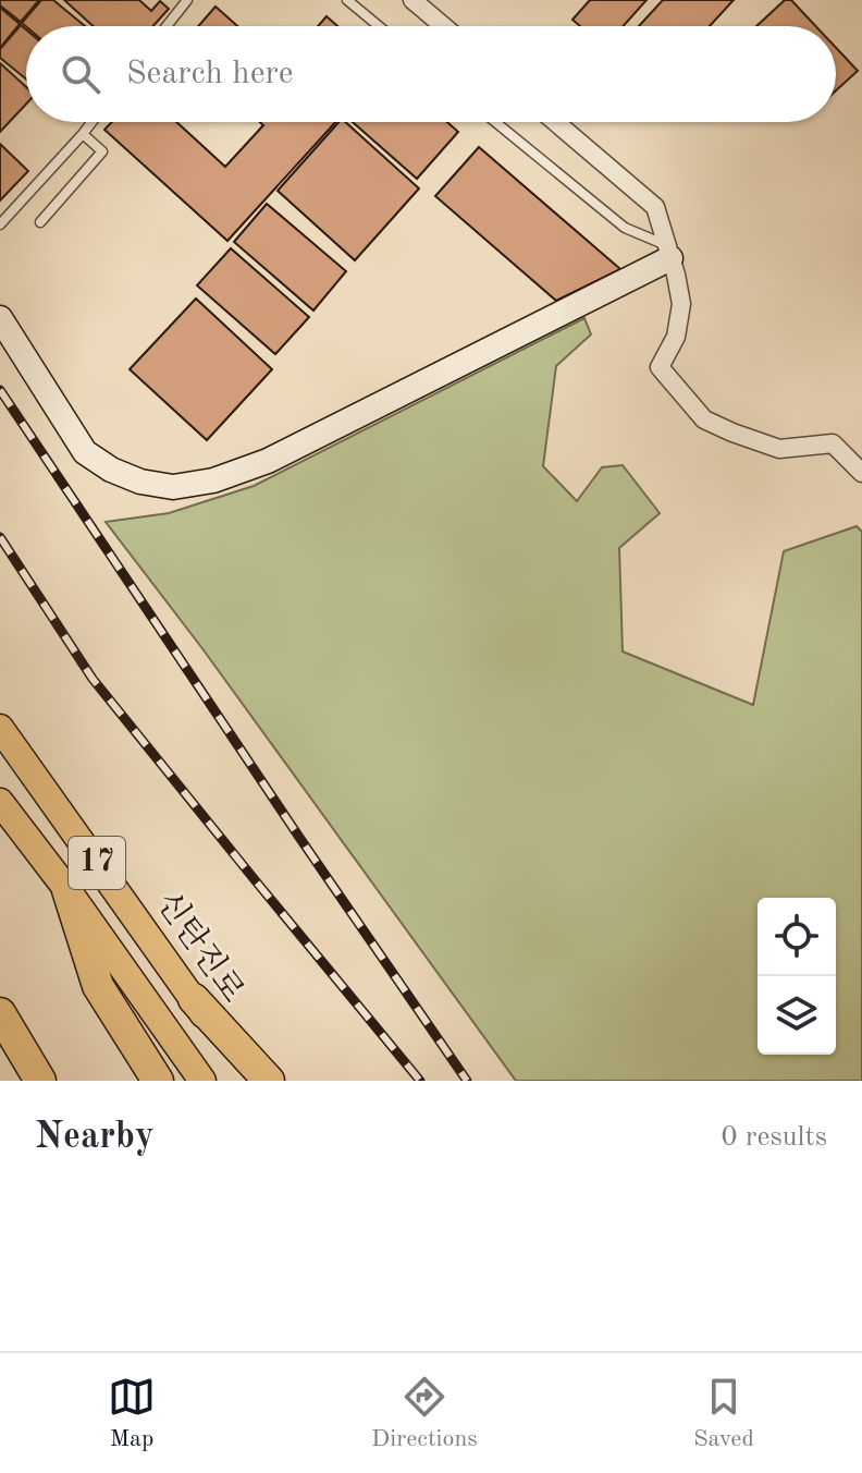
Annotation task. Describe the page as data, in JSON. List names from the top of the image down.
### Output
{
  "streets": {
    "main road": ["17", "신탄진로"]
  },
  "page": {
    "search": "Search here",
    "heading": ["Nearby", "0 results"],
    "nav": ["Map", "Directions", "Saved"]
  }
}
